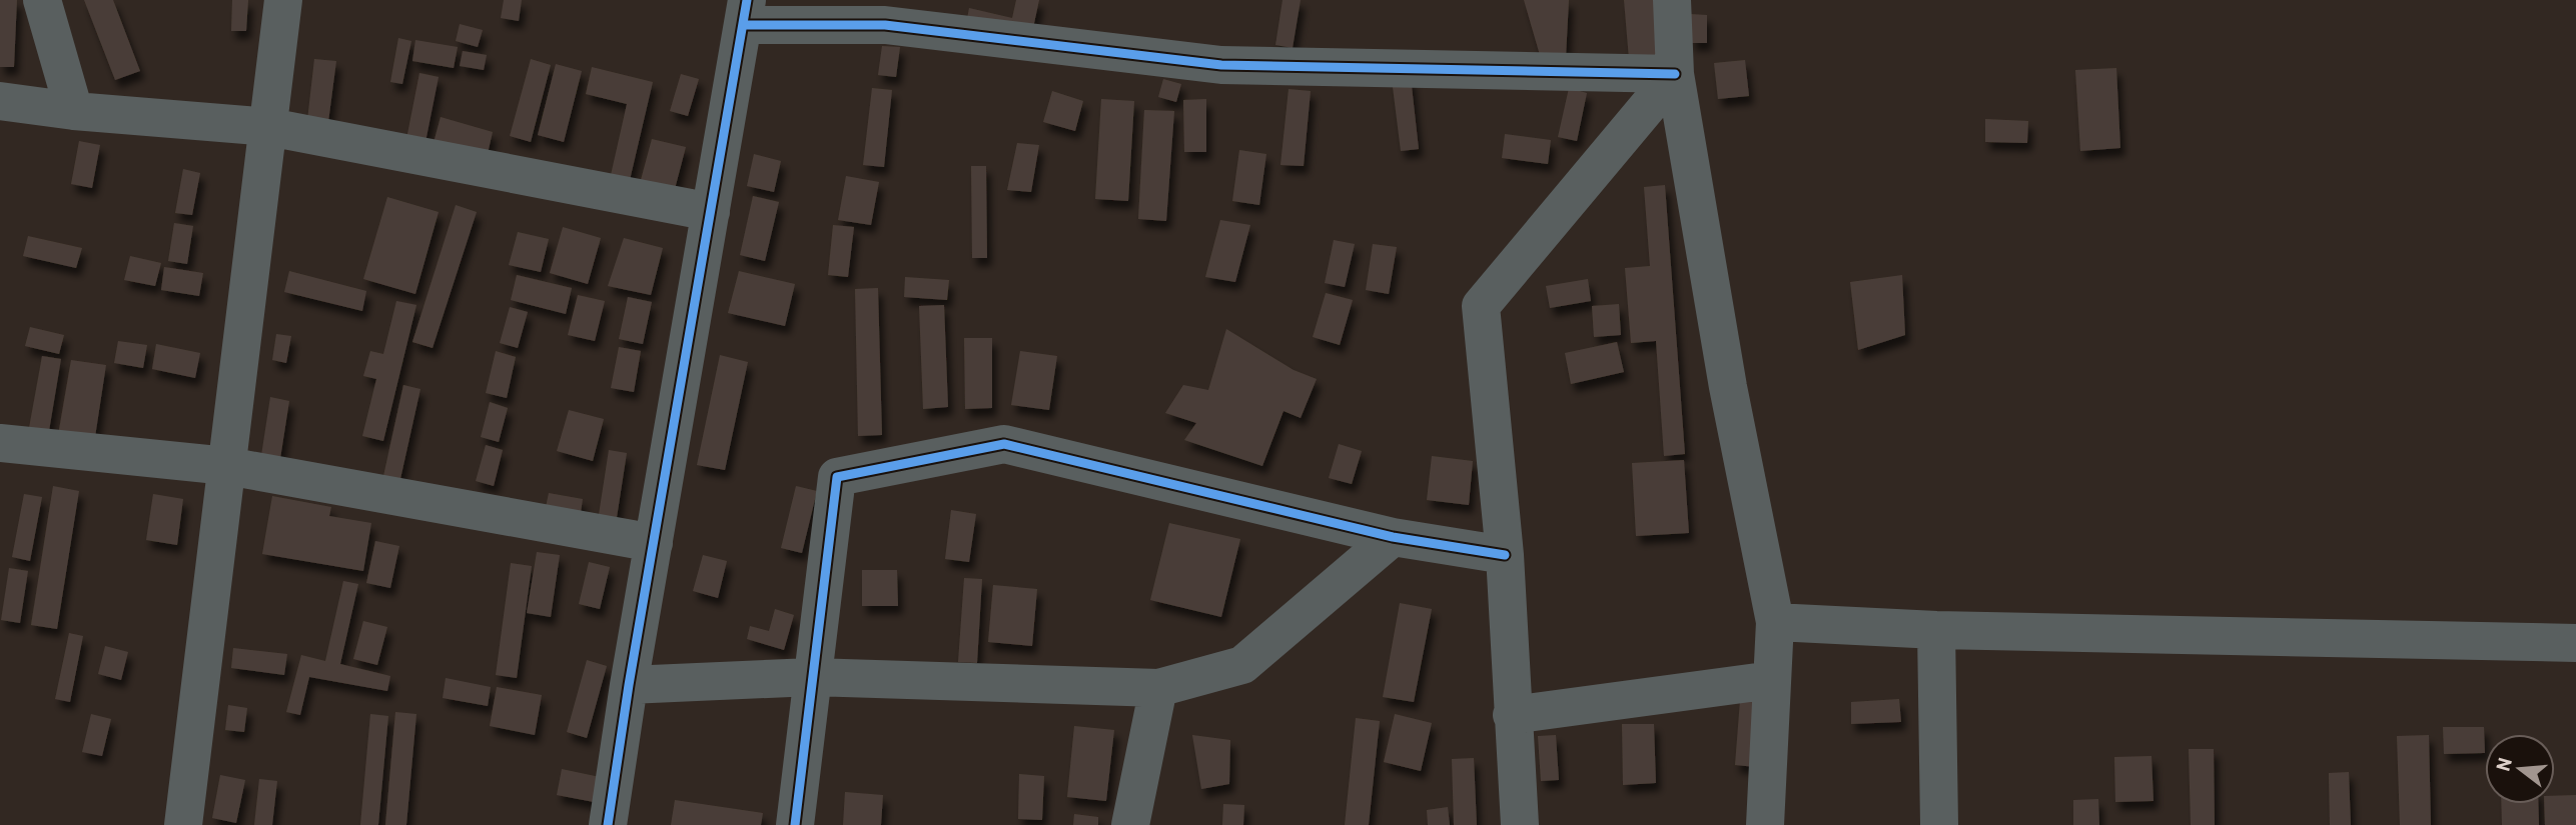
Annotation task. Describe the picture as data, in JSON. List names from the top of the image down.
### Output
{
  "north": "left"
}
